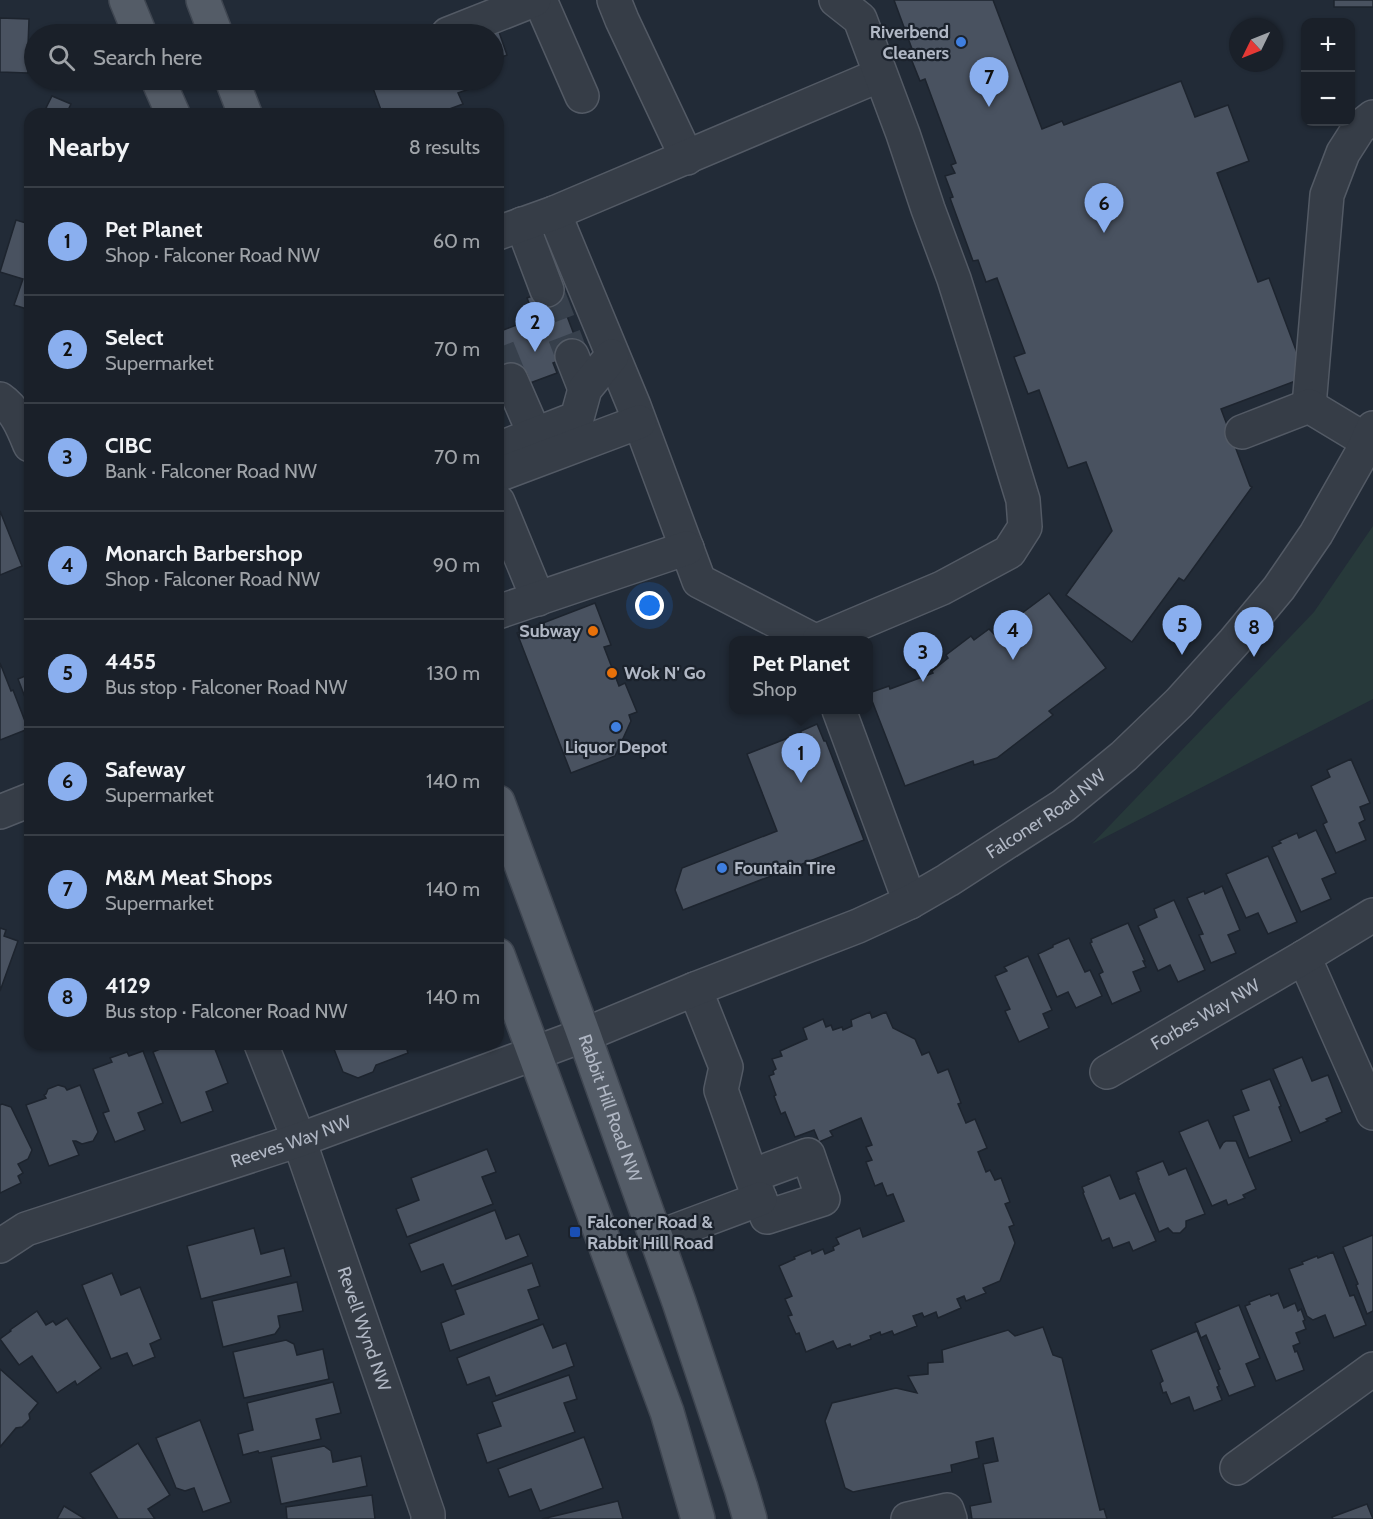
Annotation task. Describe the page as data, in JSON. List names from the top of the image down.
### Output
{
  "streets": {
    "main road": ["Rabbit Hill Road NW"],
    "street": [
      "Falconer Road NW",
      "Forbes Way NW",
      "Reeves Way NW",
      "Revell Wynd NW"
    ]
  },
  "crossings": [
    ["Falconer Road NW", "Rabbit Hill Road NW"],
    ["Falconer Road NW", "Reeves Way NW"],
    ["Rabbit Hill Road NW", "Reeves Way NW"],
    ["Reeves Way NW", "Revell Wynd NW"]
  ],
  "places": {
    "other": [
      "Riverbend Cleaners",
      "Subway",
      "Wok N' Go",
      "Liquor Depot",
      "Fountain Tire"
    ],
    "transit": ["Falconer Road & Rabbit Hill Road"]
  },
  "north": "bottom left",
  "page": {
    "map_buttons": ["+", "−"],
    "search": "Search here",
    "pins": [
      "7",
      "6",
      "2",
      "5",
      "8",
      "4",
      "3",
      "1"
    ],
    "heading": ["Nearby", "8 results"],
    "list": [
      {
        "mark": "1",
        "name": "Pet Planet",
        "note": "Shop · Falconer Road NW",
        "value": "60 m"
      },
      {
        "mark": "2",
        "name": "Select",
        "note": "Supermarket",
        "value": "70 m"
      },
      {
        "mark": "3",
        "name": "CIBC",
        "note": "Bank · Falconer Road NW",
        "value": "70 m"
      },
      {
        "mark": "4",
        "name": "Monarch Barbershop",
        "note": "Shop · Falconer Road NW",
        "value": "90 m"
      },
      {
        "mark": "5",
        "name": "4455",
        "note": "Bus stop · Falconer Road NW",
        "value": "130 m"
      },
      {
        "mark": "6",
        "name": "Safeway",
        "note": "Supermarket",
        "value": "140 m"
      },
      {
        "mark": "7",
        "name": "M&M Meat Shops",
        "note": "Supermarket",
        "value": "140 m"
      },
      {
        "mark": "8",
        "name": "4129",
        "note": "Bus stop · Falconer Road NW",
        "value": "140 m"
      }
    ],
    "popup": ["Pet Planet", "Shop"]
  }
}
